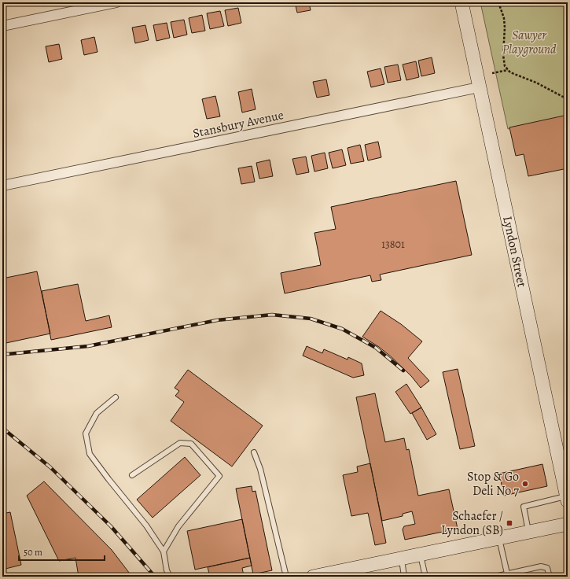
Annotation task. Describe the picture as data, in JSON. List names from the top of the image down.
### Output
{
  "streets": {
    "street": ["Stansbury Avenue", "Lyndon Street"]
  },
  "crossings": [
    ["Stansbury Avenue", "Lyndon Street"]
  ],
  "parks": ["Sawyer Playground"],
  "places": {
    "other": ["Stop & Go Deli No 7"],
    "transit": ["Schaefer / Lyndon (SB)"]
  },
  "house_numbers": ["13801"],
  "scale_bar": "50 m"
}
